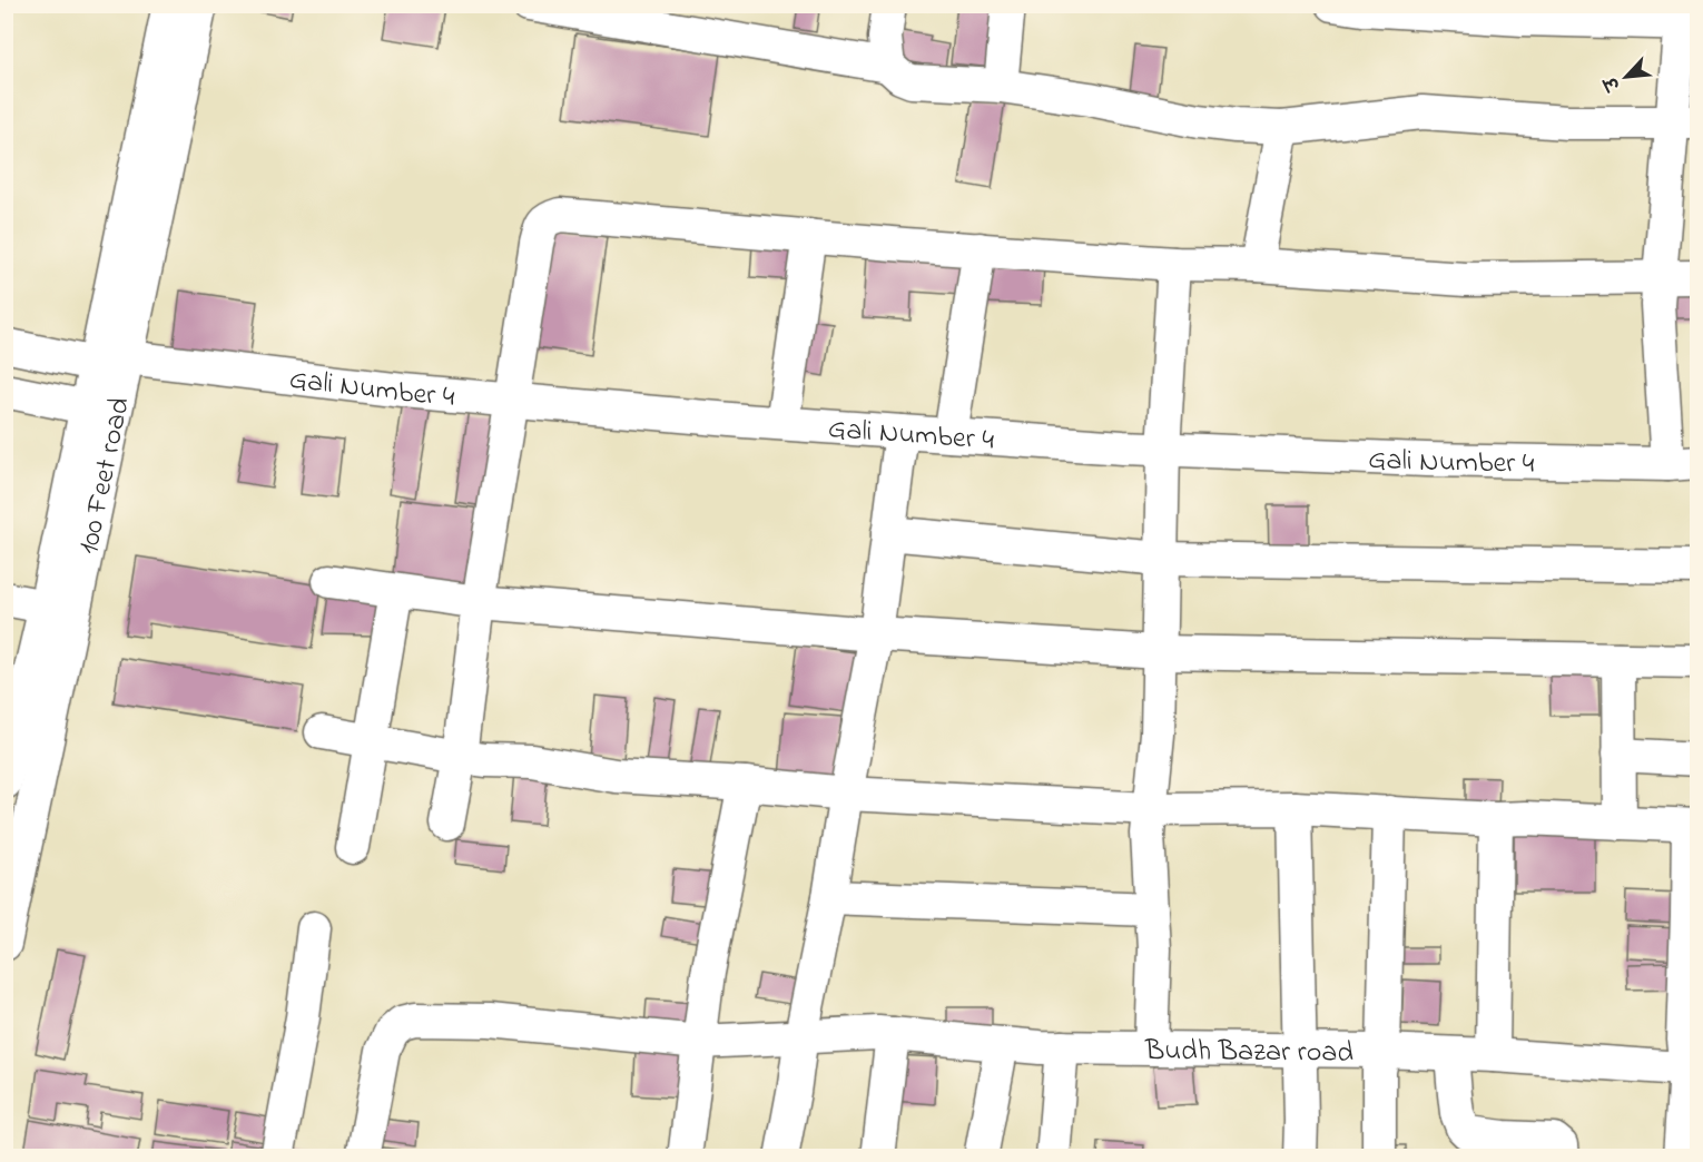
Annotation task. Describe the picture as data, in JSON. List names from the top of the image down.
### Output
{
  "streets": {
    "street": ["Gali Number 4", "100 Feet road", "Budh Bazar road"]
  },
  "crossings": [
    ["Gali Number 4", "100 Feet road"]
  ],
  "north": "bottom left"
}
